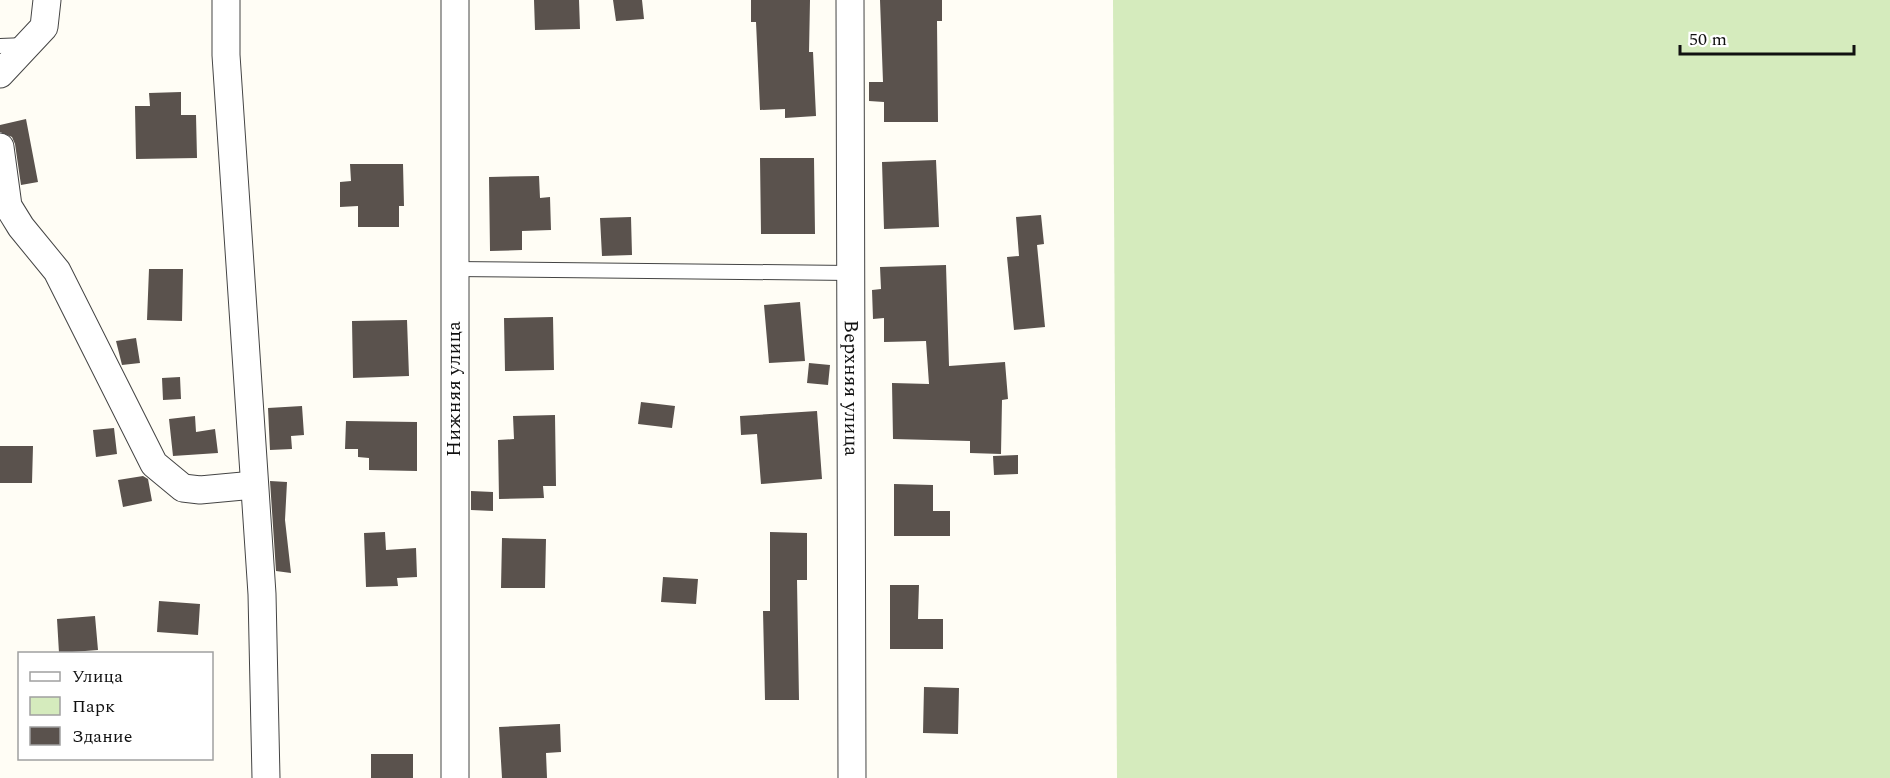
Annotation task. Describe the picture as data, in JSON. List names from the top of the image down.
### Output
{
  "streets": {
    "street": ["Нижняя улица", "Верхняя улица"]
  },
  "legend": ["Улица", "Парк", "Здание"],
  "scale_bar": "50 m"
}
